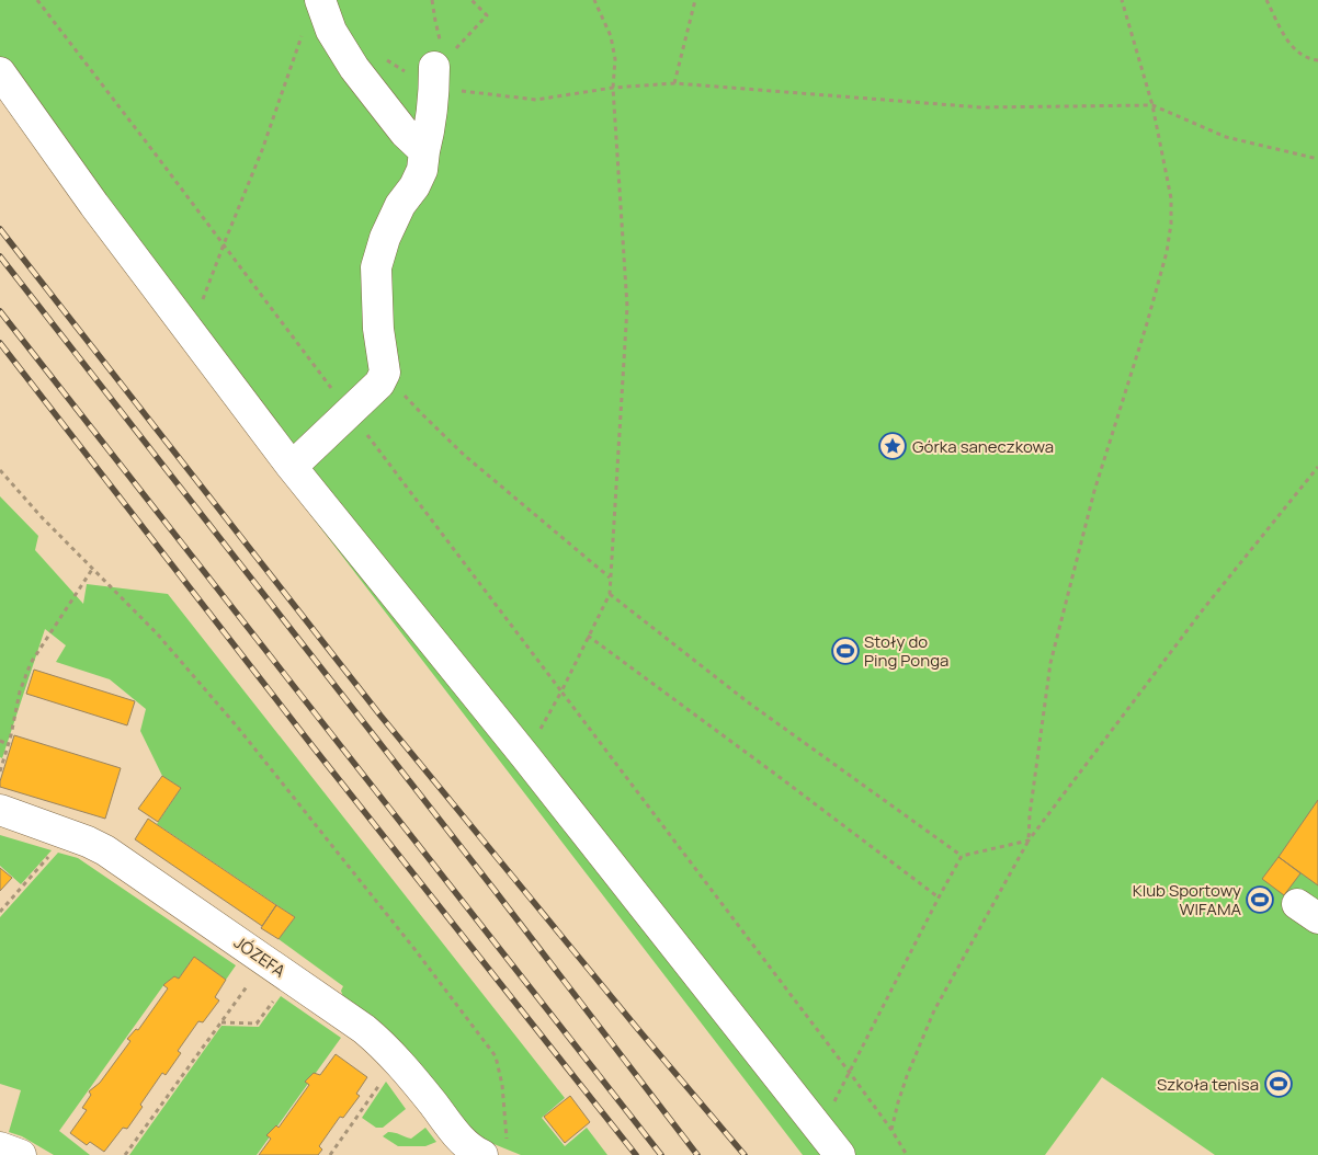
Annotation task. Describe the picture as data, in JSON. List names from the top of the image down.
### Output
{
  "streets": {
    "street": ["JÓZEFA"]
  },
  "places": {
    "place": ["Górka saneczkowa"],
    "sports": ["Stoły do Ping Ponga", "Klub Sportowy WIFAMA", "Szkoła tenisa"]
  }
}
